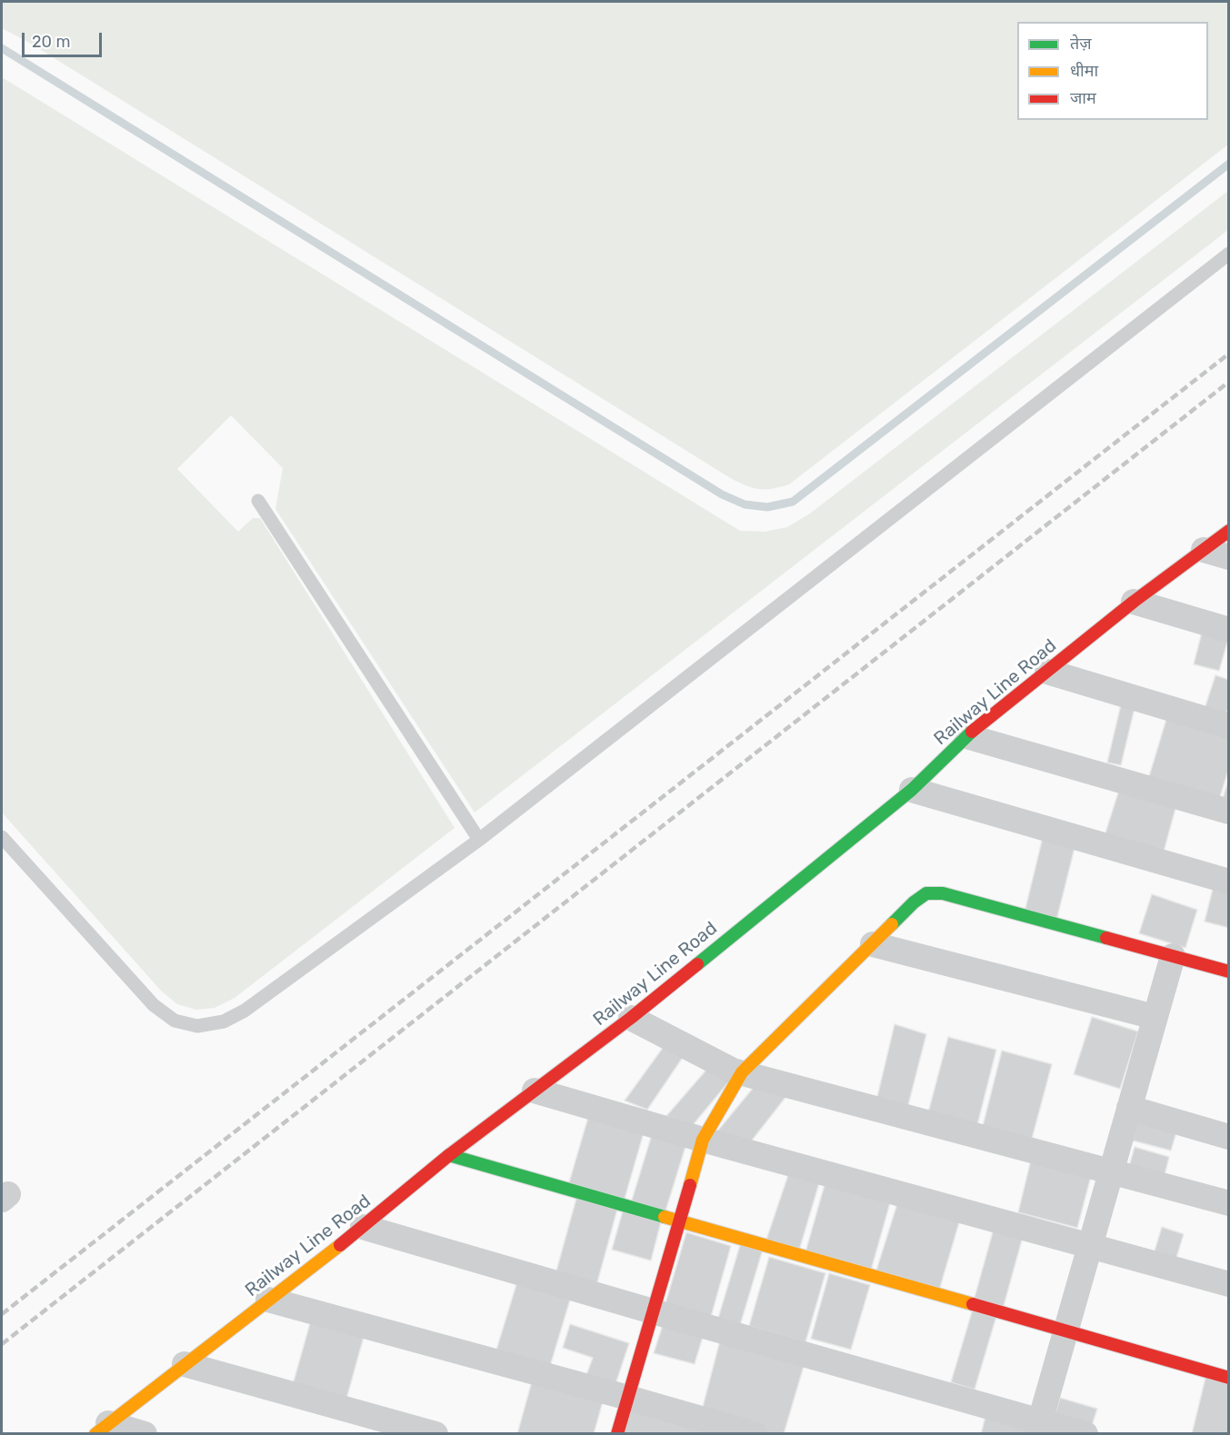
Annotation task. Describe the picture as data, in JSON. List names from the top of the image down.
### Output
{
  "streets": {
    "street": ["Railway Line Road"]
  },
  "legend": ["तेज़", "धीमा", "जाम"],
  "scale_bar": "20 m"
}
